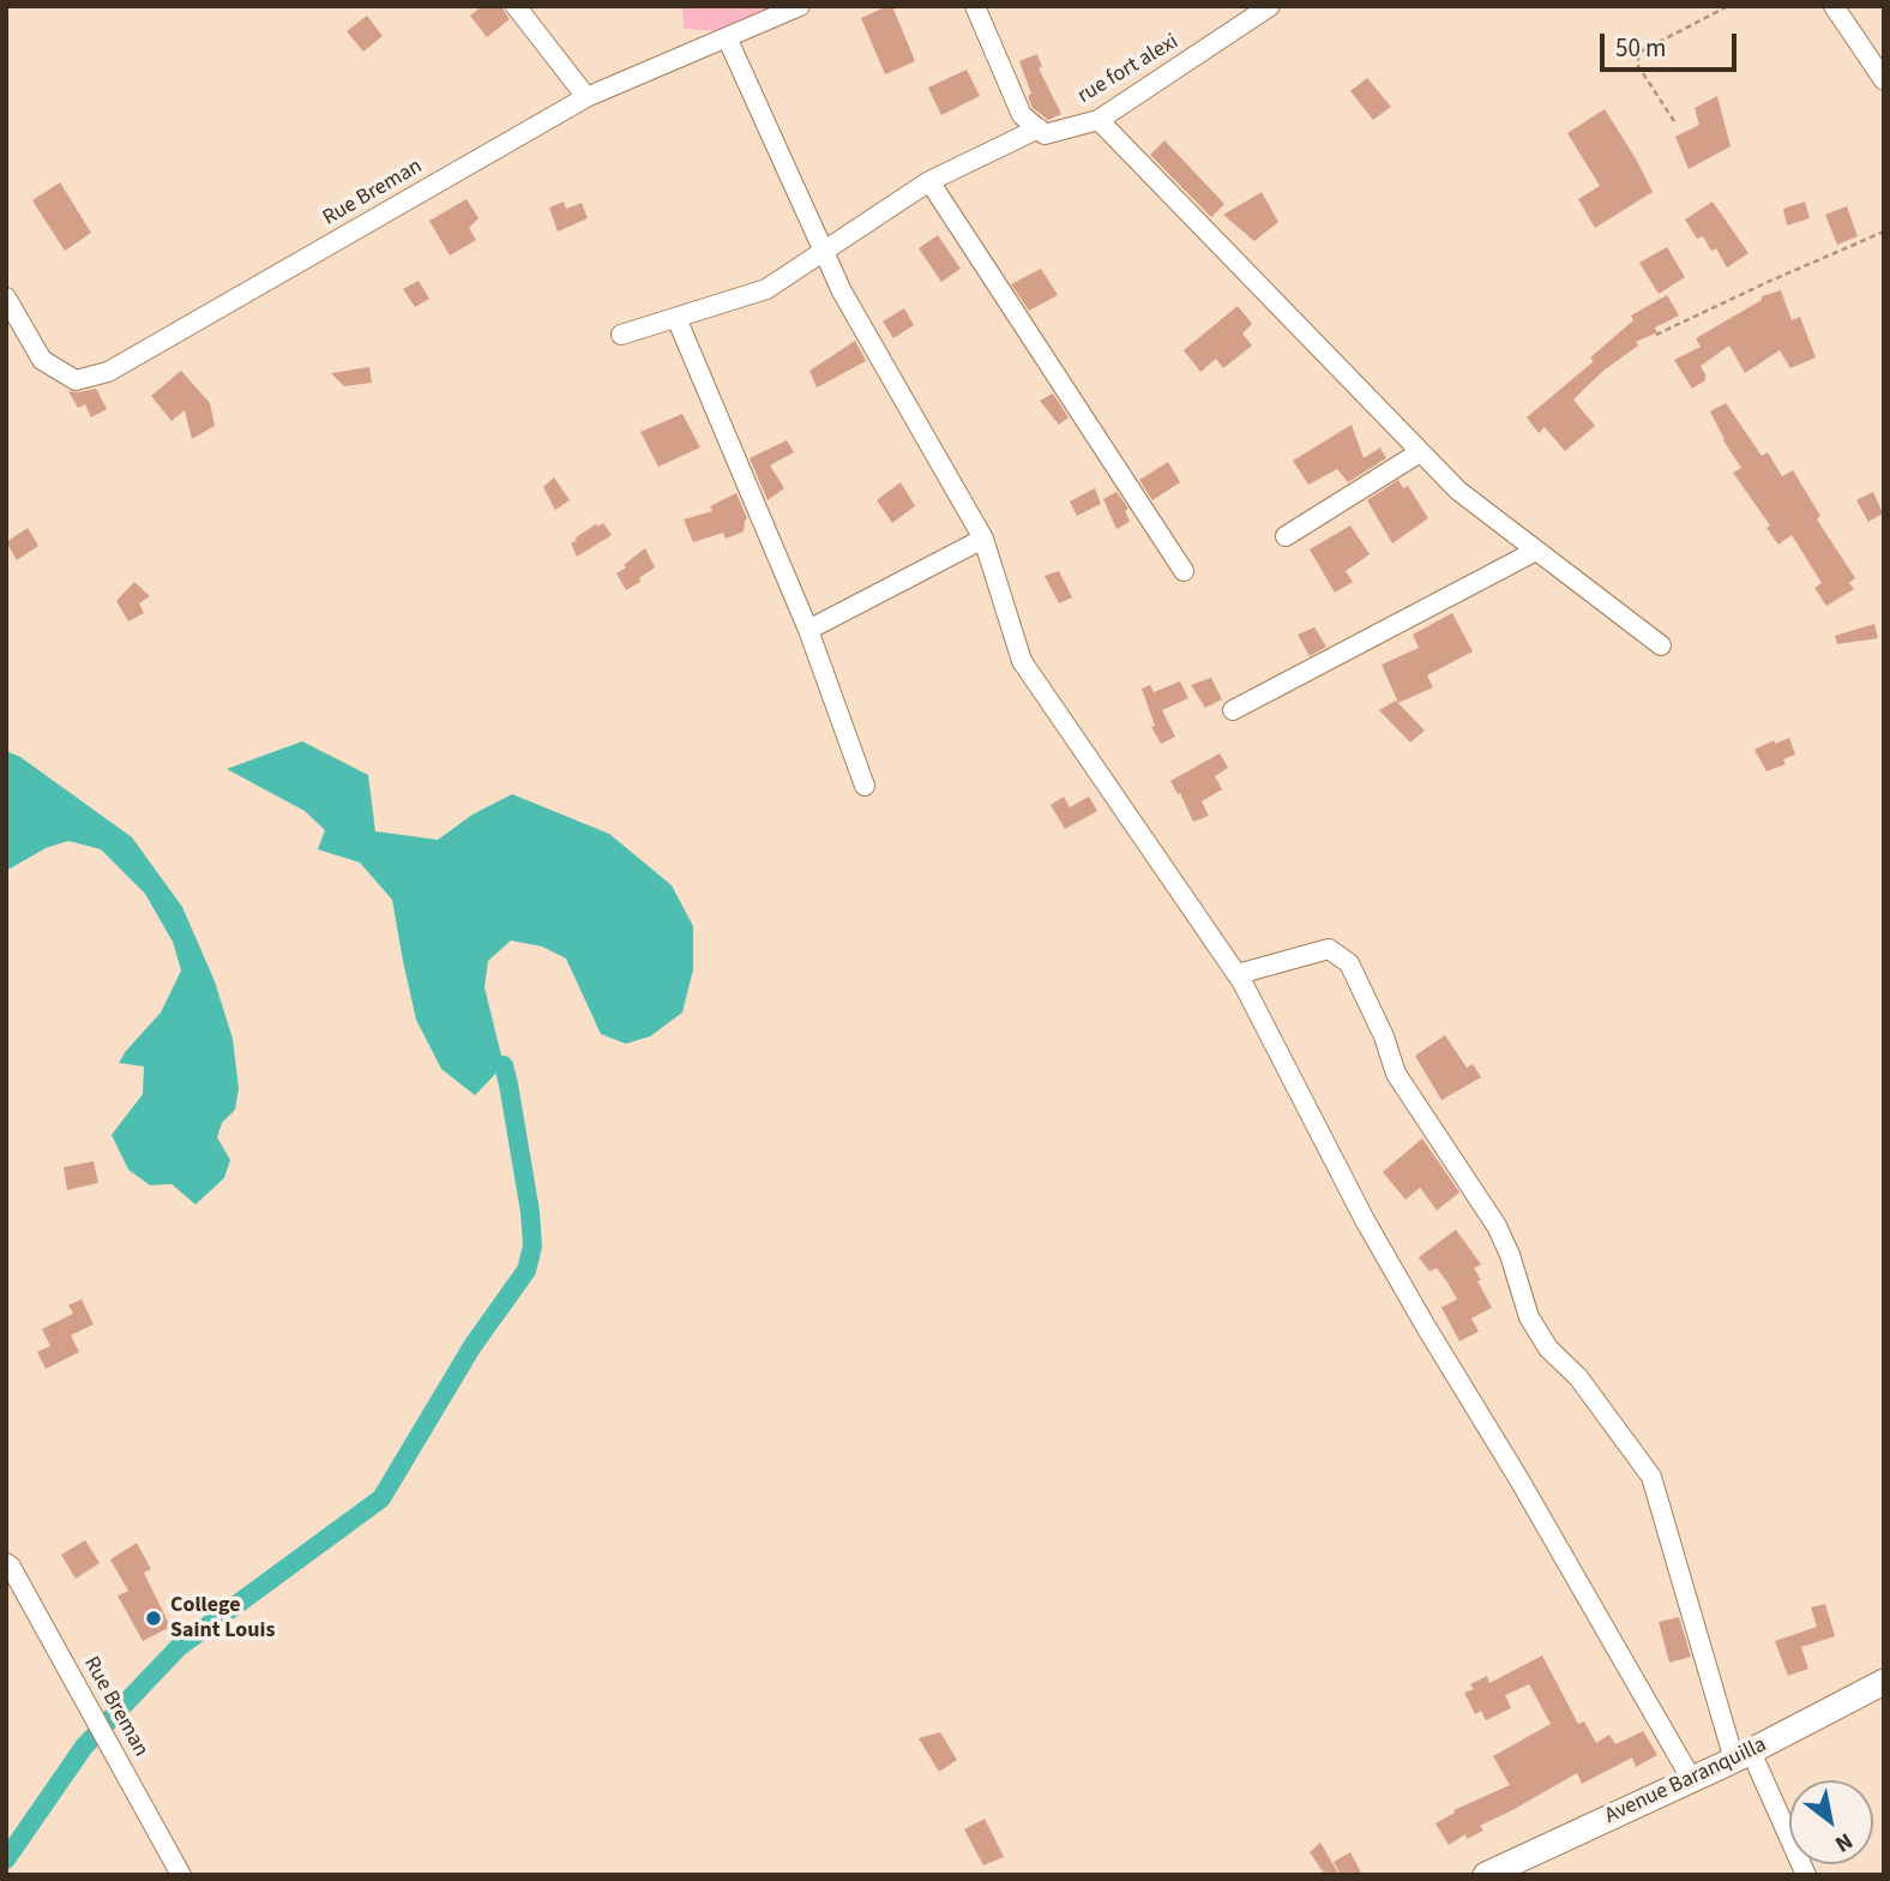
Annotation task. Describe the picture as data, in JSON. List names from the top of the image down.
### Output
{
  "streets": {
    "main road": ["Avenue Baranquilla"],
    "street": ["rue fort alexi", "Rue Breman"]
  },
  "places": ["College Saint Louis"],
  "scale_bar": "50 m",
  "north": "bottom right"
}
